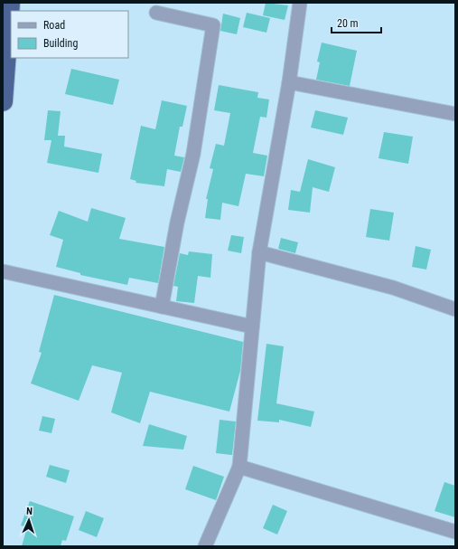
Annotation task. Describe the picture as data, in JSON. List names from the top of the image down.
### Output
{
  "legend": ["Road", "Building"],
  "scale_bar": "20 m",
  "north": "top"
}
